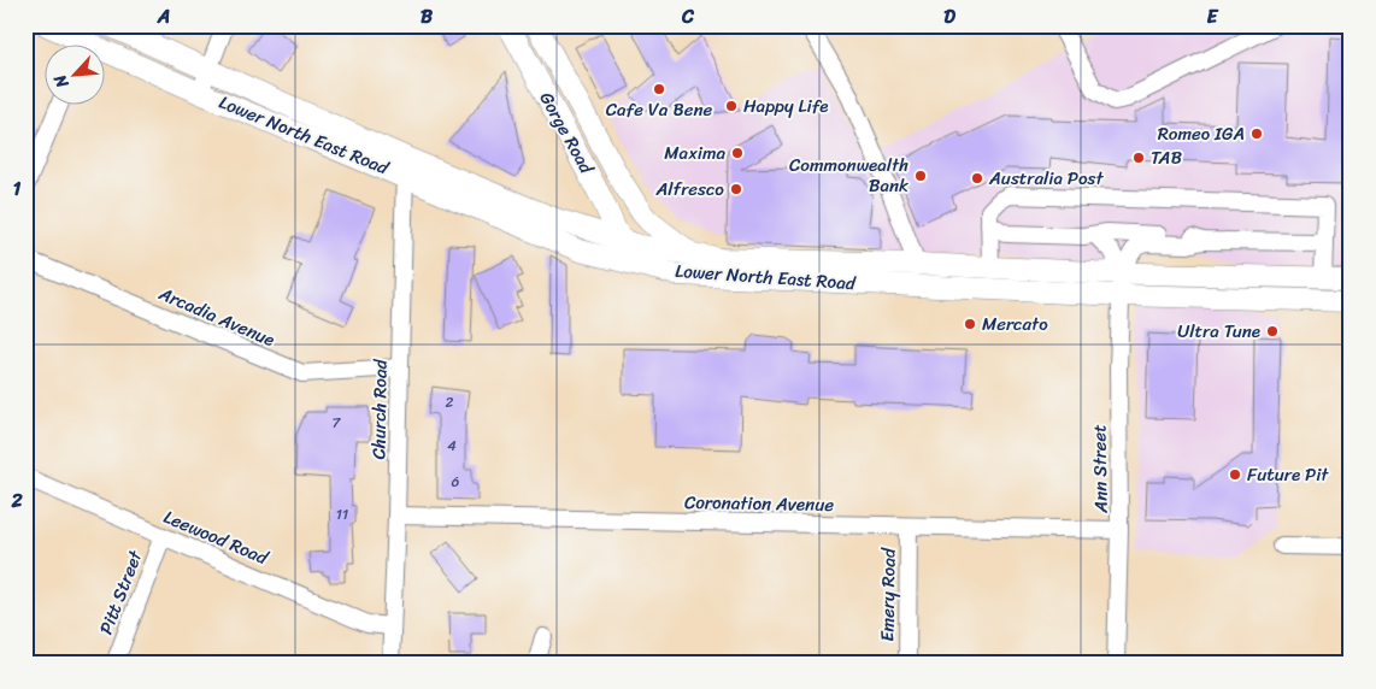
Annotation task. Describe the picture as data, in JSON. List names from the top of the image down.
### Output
{
  "streets": {
    "main road": ["Gorge Road", "Lower North East Road"],
    "street": [
      "Arcadia Avenue",
      "Church Road",
      "Ann Street",
      "Coronation Avenue",
      "Leewood Road",
      "Pitt Street",
      "Emery Road"
    ]
  },
  "crossings": [
    ["Gorge Road", "Lower North East Road"],
    ["Lower North East Road", "Church Road"],
    ["Lower North East Road", "Ann Street"],
    ["Arcadia Avenue", "Church Road"],
    ["Church Road", "Coronation Avenue"],
    ["Church Road", "Leewood Road"],
    ["Ann Street", "Coronation Avenue"],
    ["Coronation Avenue", "Emery Road"],
    ["Leewood Road", "Pitt Street"]
  ],
  "places": [
    "Cafe Va Bene",
    "Happy Life",
    "Romeo IGA",
    "Maxima",
    "TAB",
    "Commonwealth Bank",
    "Australia Post",
    "Alfresco",
    "Mercato",
    "Ultra Tune",
    "Future Pit"
  ],
  "house_numbers": [
    "2",
    "7",
    "4",
    "6",
    "11"
  ],
  "north": "bottom left",
  "grid": {
    "columns": [
      "A",
      "B",
      "C",
      "D",
      "E"
    ],
    "rows": ["1", "2"]
  }
}
